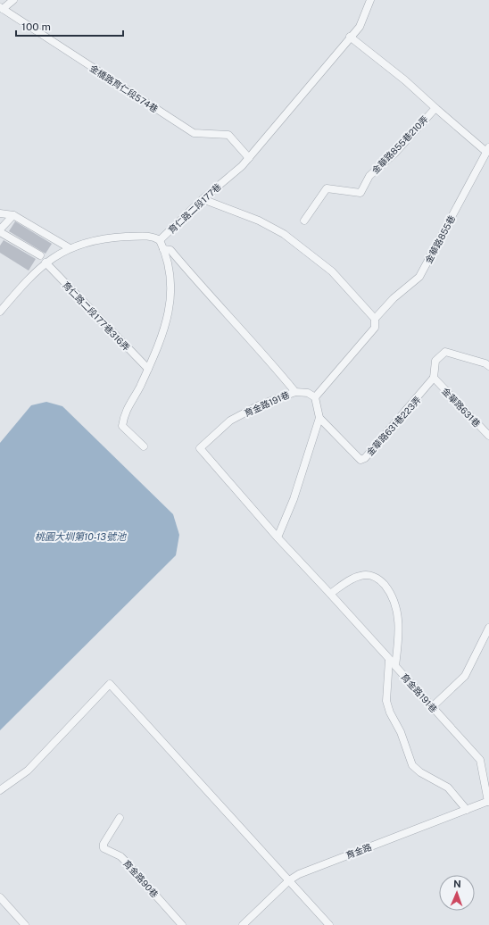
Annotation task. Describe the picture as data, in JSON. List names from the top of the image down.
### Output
{
  "streets": {
    "street": [
      "金橋路育仁段574巷",
      "金華路855巷210弄",
      "育仁路二段177巷",
      "金華路855巷",
      "育仁路二段177巷316弄",
      "育金路191巷",
      "金華路631巷",
      "金華路631巷223弄",
      "育金路",
      "育金路90巷"
    ]
  },
  "crossings": [
    ["金橋路育仁段574巷", "育仁路二段177巷"],
    ["金華路855巷210弄", "育仁路二段177巷"],
    ["金華路855巷210弄", "金華路855巷"],
    ["金華路855巷", "育金路191巷"],
    ["育金路191巷", "育金路"],
    ["金華路631巷", "金華路631巷223弄"]
  ],
  "water": ["桃園大圳第10-13號池"],
  "scale_bar": "100 m",
  "north": "top"
}
